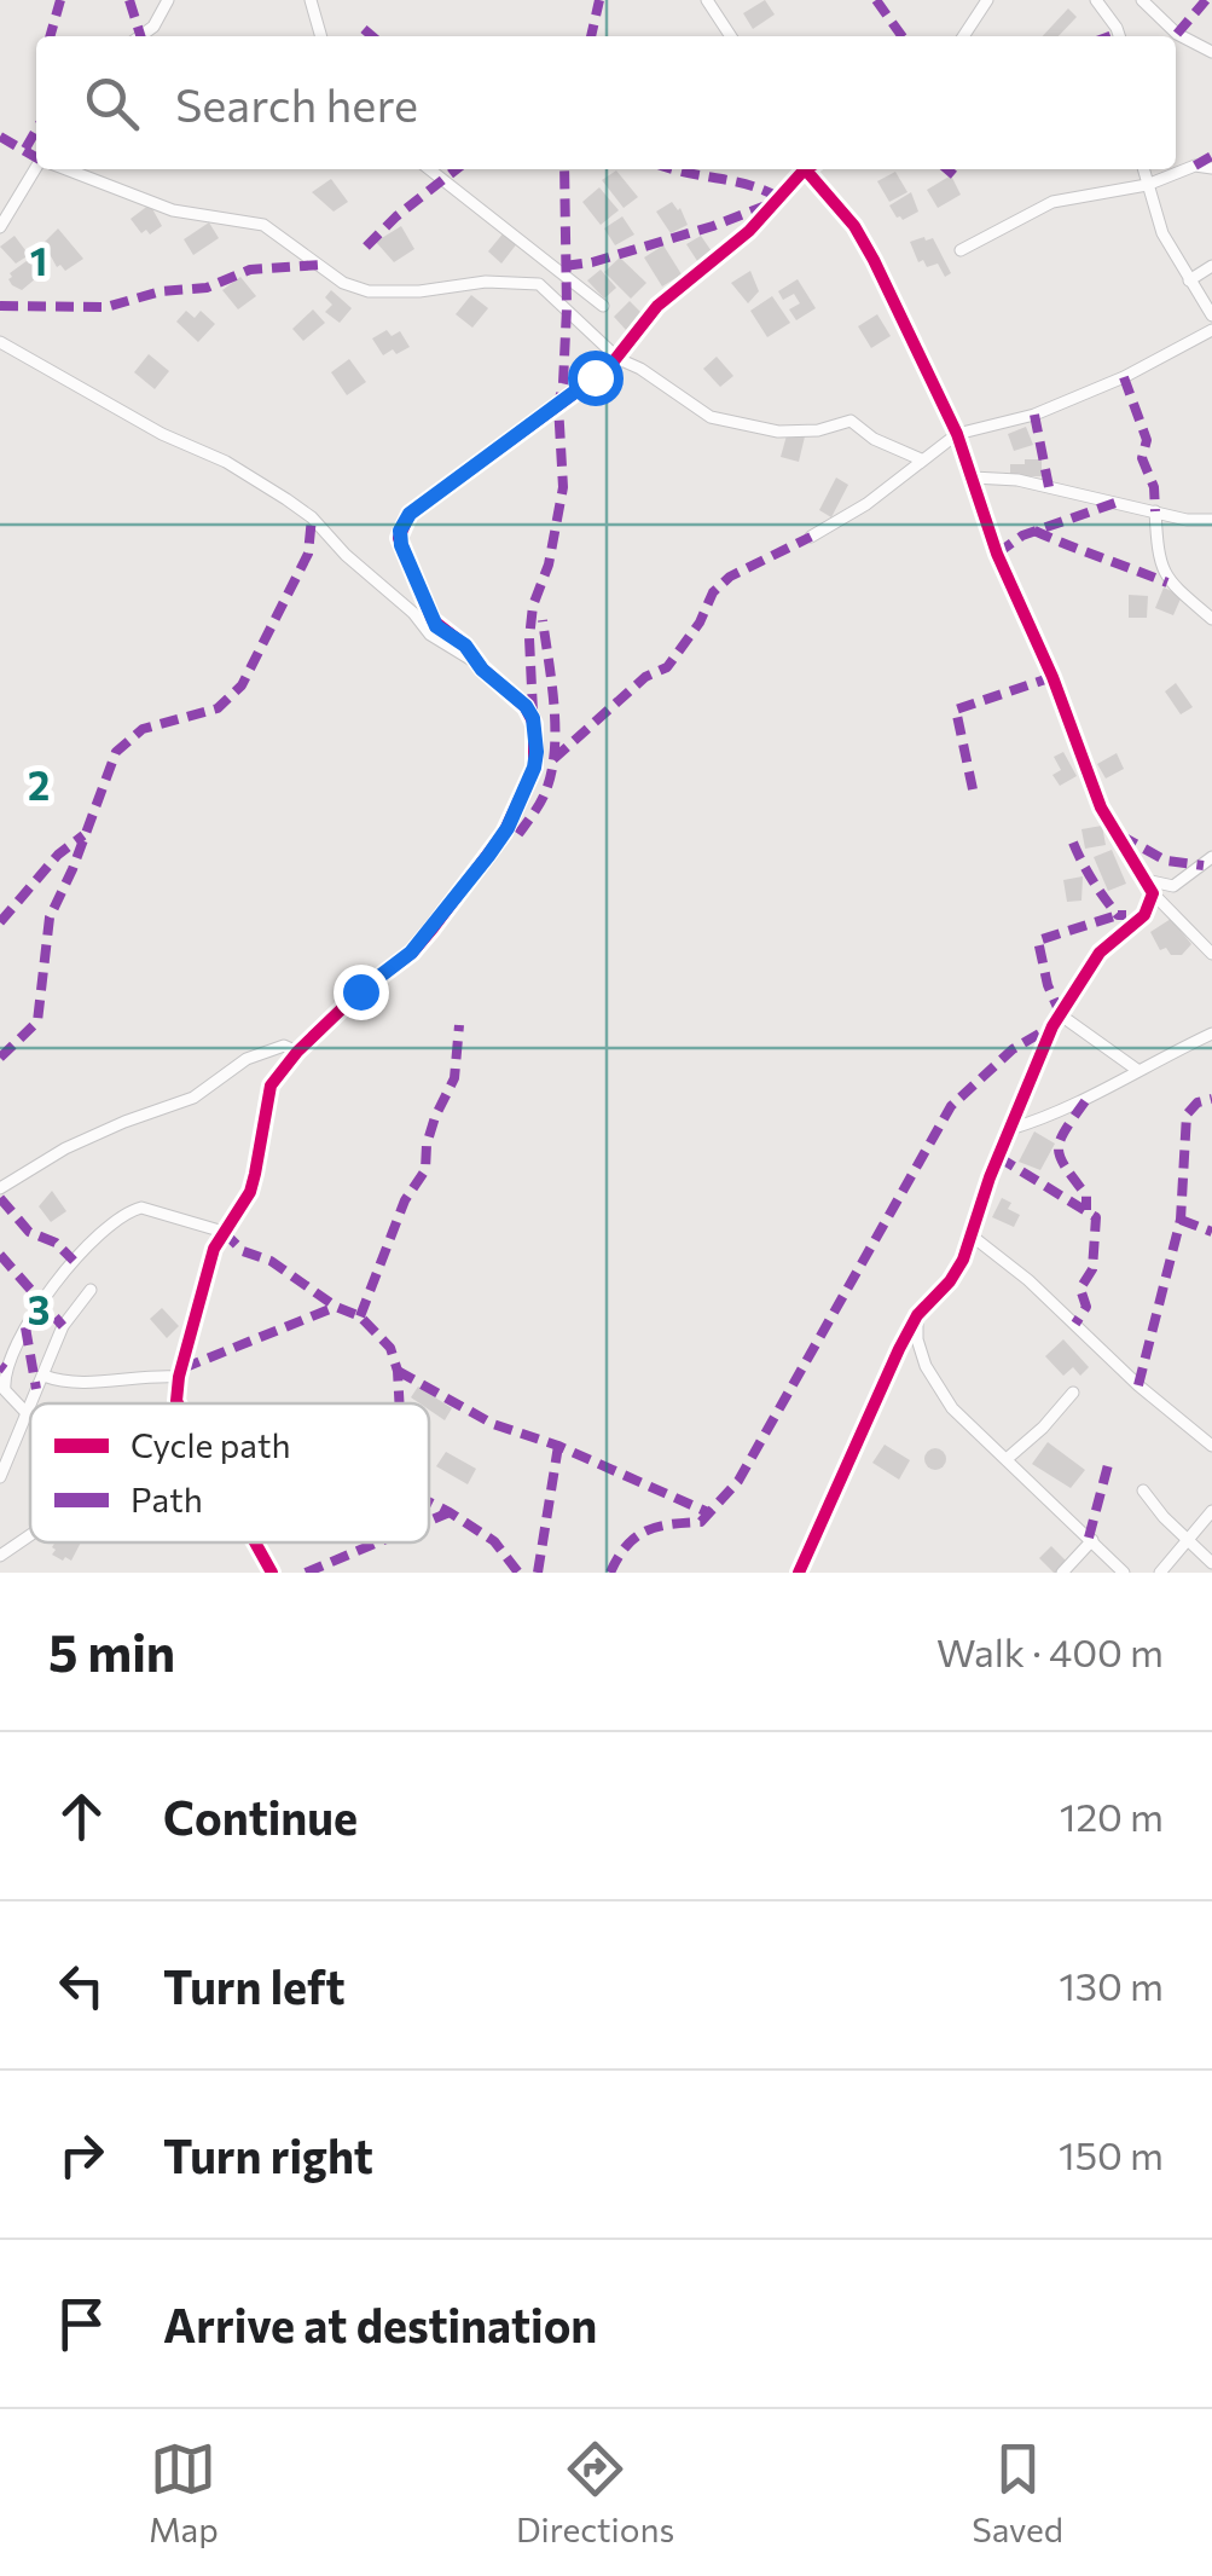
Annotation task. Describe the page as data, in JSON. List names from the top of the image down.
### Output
{
  "legend": ["Cycle path", "Path"],
  "page": {
    "search": "Search here",
    "heading": ["5 min", "Walk · 400 m"],
    "list": [
      ["Continue", "120 m"],
      ["Turn left", "130 m"],
      ["Turn right", "150 m"],
      "Arrive at destination"
    ],
    "nav": ["Map", "Directions", "Saved"]
  },
  "grid": {
    "rows": ["1", "2", "3"]
  }
}
